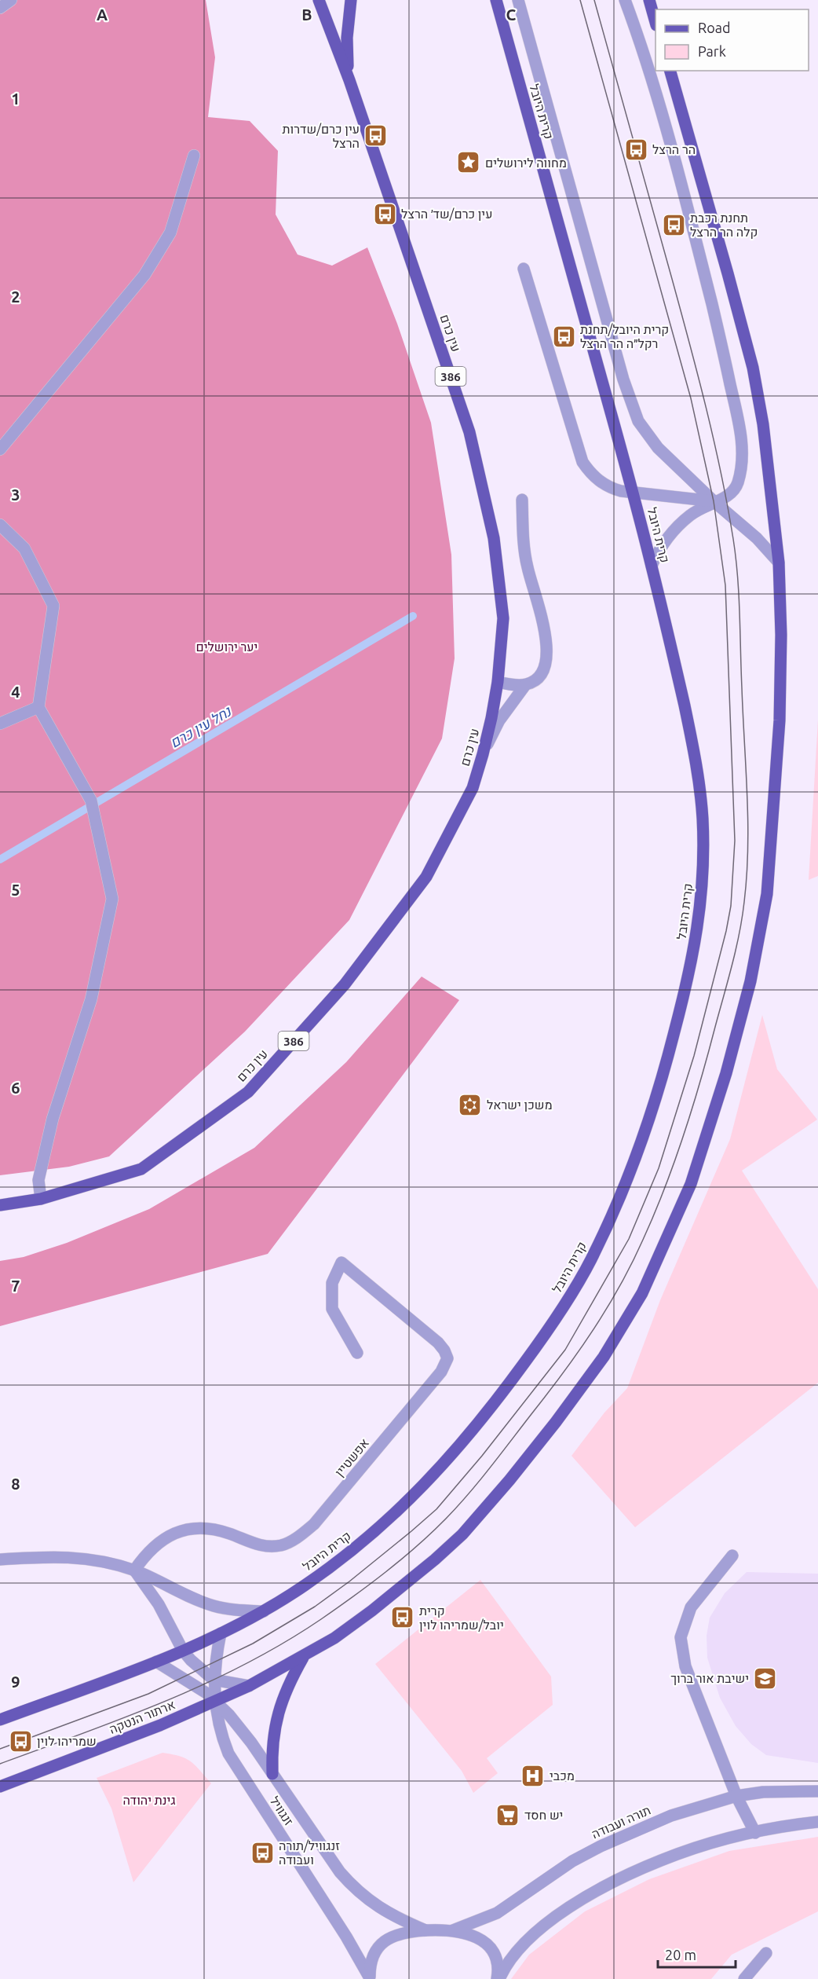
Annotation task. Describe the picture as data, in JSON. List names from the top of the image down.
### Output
{
  "streets": {
    "main road": [
      "קרית היובל",
      "עין כרם",
      "386",
      "ארתור הנטקה"
    ],
    "street": ["אפשטיין", "זנגוויל", "תורה ועבודה"]
  },
  "crossings": [
    ["קרית היובל", "זנגוויל"],
    ["ארתור הנטקה", "זנגוויל"]
  ],
  "water": ["נחל עין כרם"],
  "parks": ["יער ירושלים", "גינת יהודה"],
  "places": {
    "bus stop": [
      "עין כרם/שדרות הרצל",
      "הר הרצל",
      "עין כרם/שד׳ הרצל",
      "תחנת רכבת קלה הר הרצל",
      "קרית היובל/תחנת רקל״ה הר הרצל",
      "קרית יובל/שמריהו לוין",
      "שמריהו לוין",
      "זנגוויל/תורה ועבודה"
    ],
    "place": ["מחווה לירושלים"],
    "synagogue": ["משכן ישראל"],
    "school or university": ["ישיבת אור ברוך"],
    "hospital": ["מכבי"],
    "supermarket": ["יש חסד"]
  },
  "legend": ["Road", "Park"],
  "scale_bar": "20 m",
  "grid": {
    "columns": ["A", "B", "C"],
    "rows": [
      "1",
      "2",
      "3",
      "4",
      "5",
      "6",
      "7",
      "8",
      "9"
    ]
  }
}
